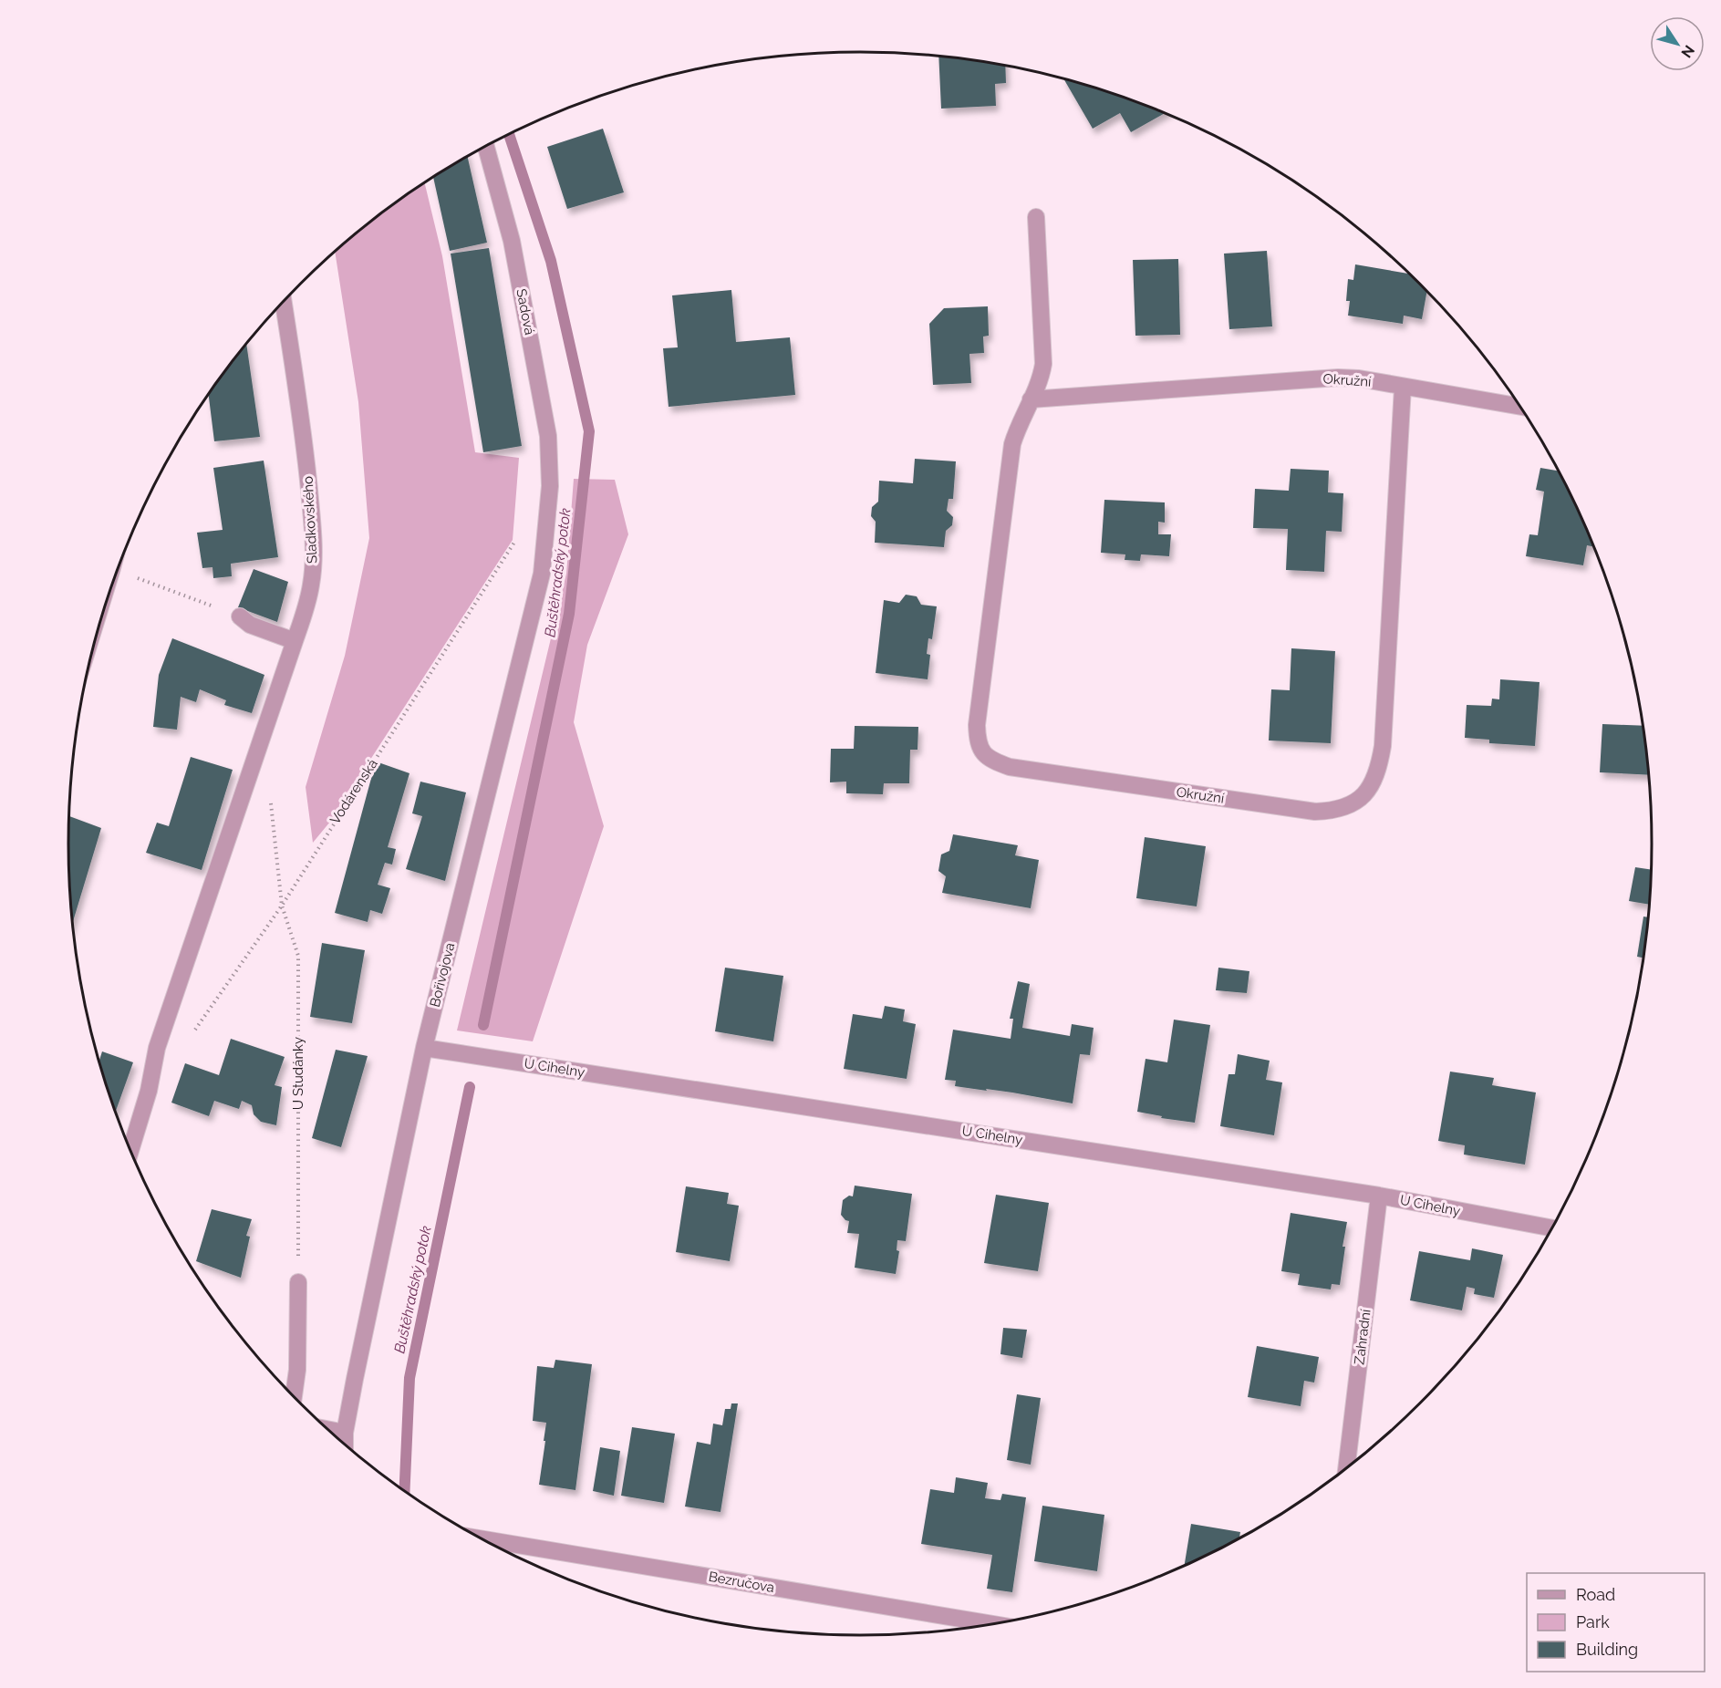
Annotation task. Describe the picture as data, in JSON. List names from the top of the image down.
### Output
{
  "streets": {
    "street": [
      "Sadová",
      "Okružní",
      "Sladkovského",
      "Bořivojova",
      "U Cihelny",
      "Zahradní",
      "Bezručova"
    ],
    "path": ["Vodárenská", "U Studánky"]
  },
  "crossings": [
    ["Sadová", "Bořivojova"],
    ["Vodárenská", "U Studánky"],
    ["Bořivojova", "U Cihelny"],
    ["U Cihelny", "Zahradní"]
  ],
  "water": ["Buštěhradský potok"],
  "legend": ["Road", "Park", "Building"],
  "north": "bottom right"
}
